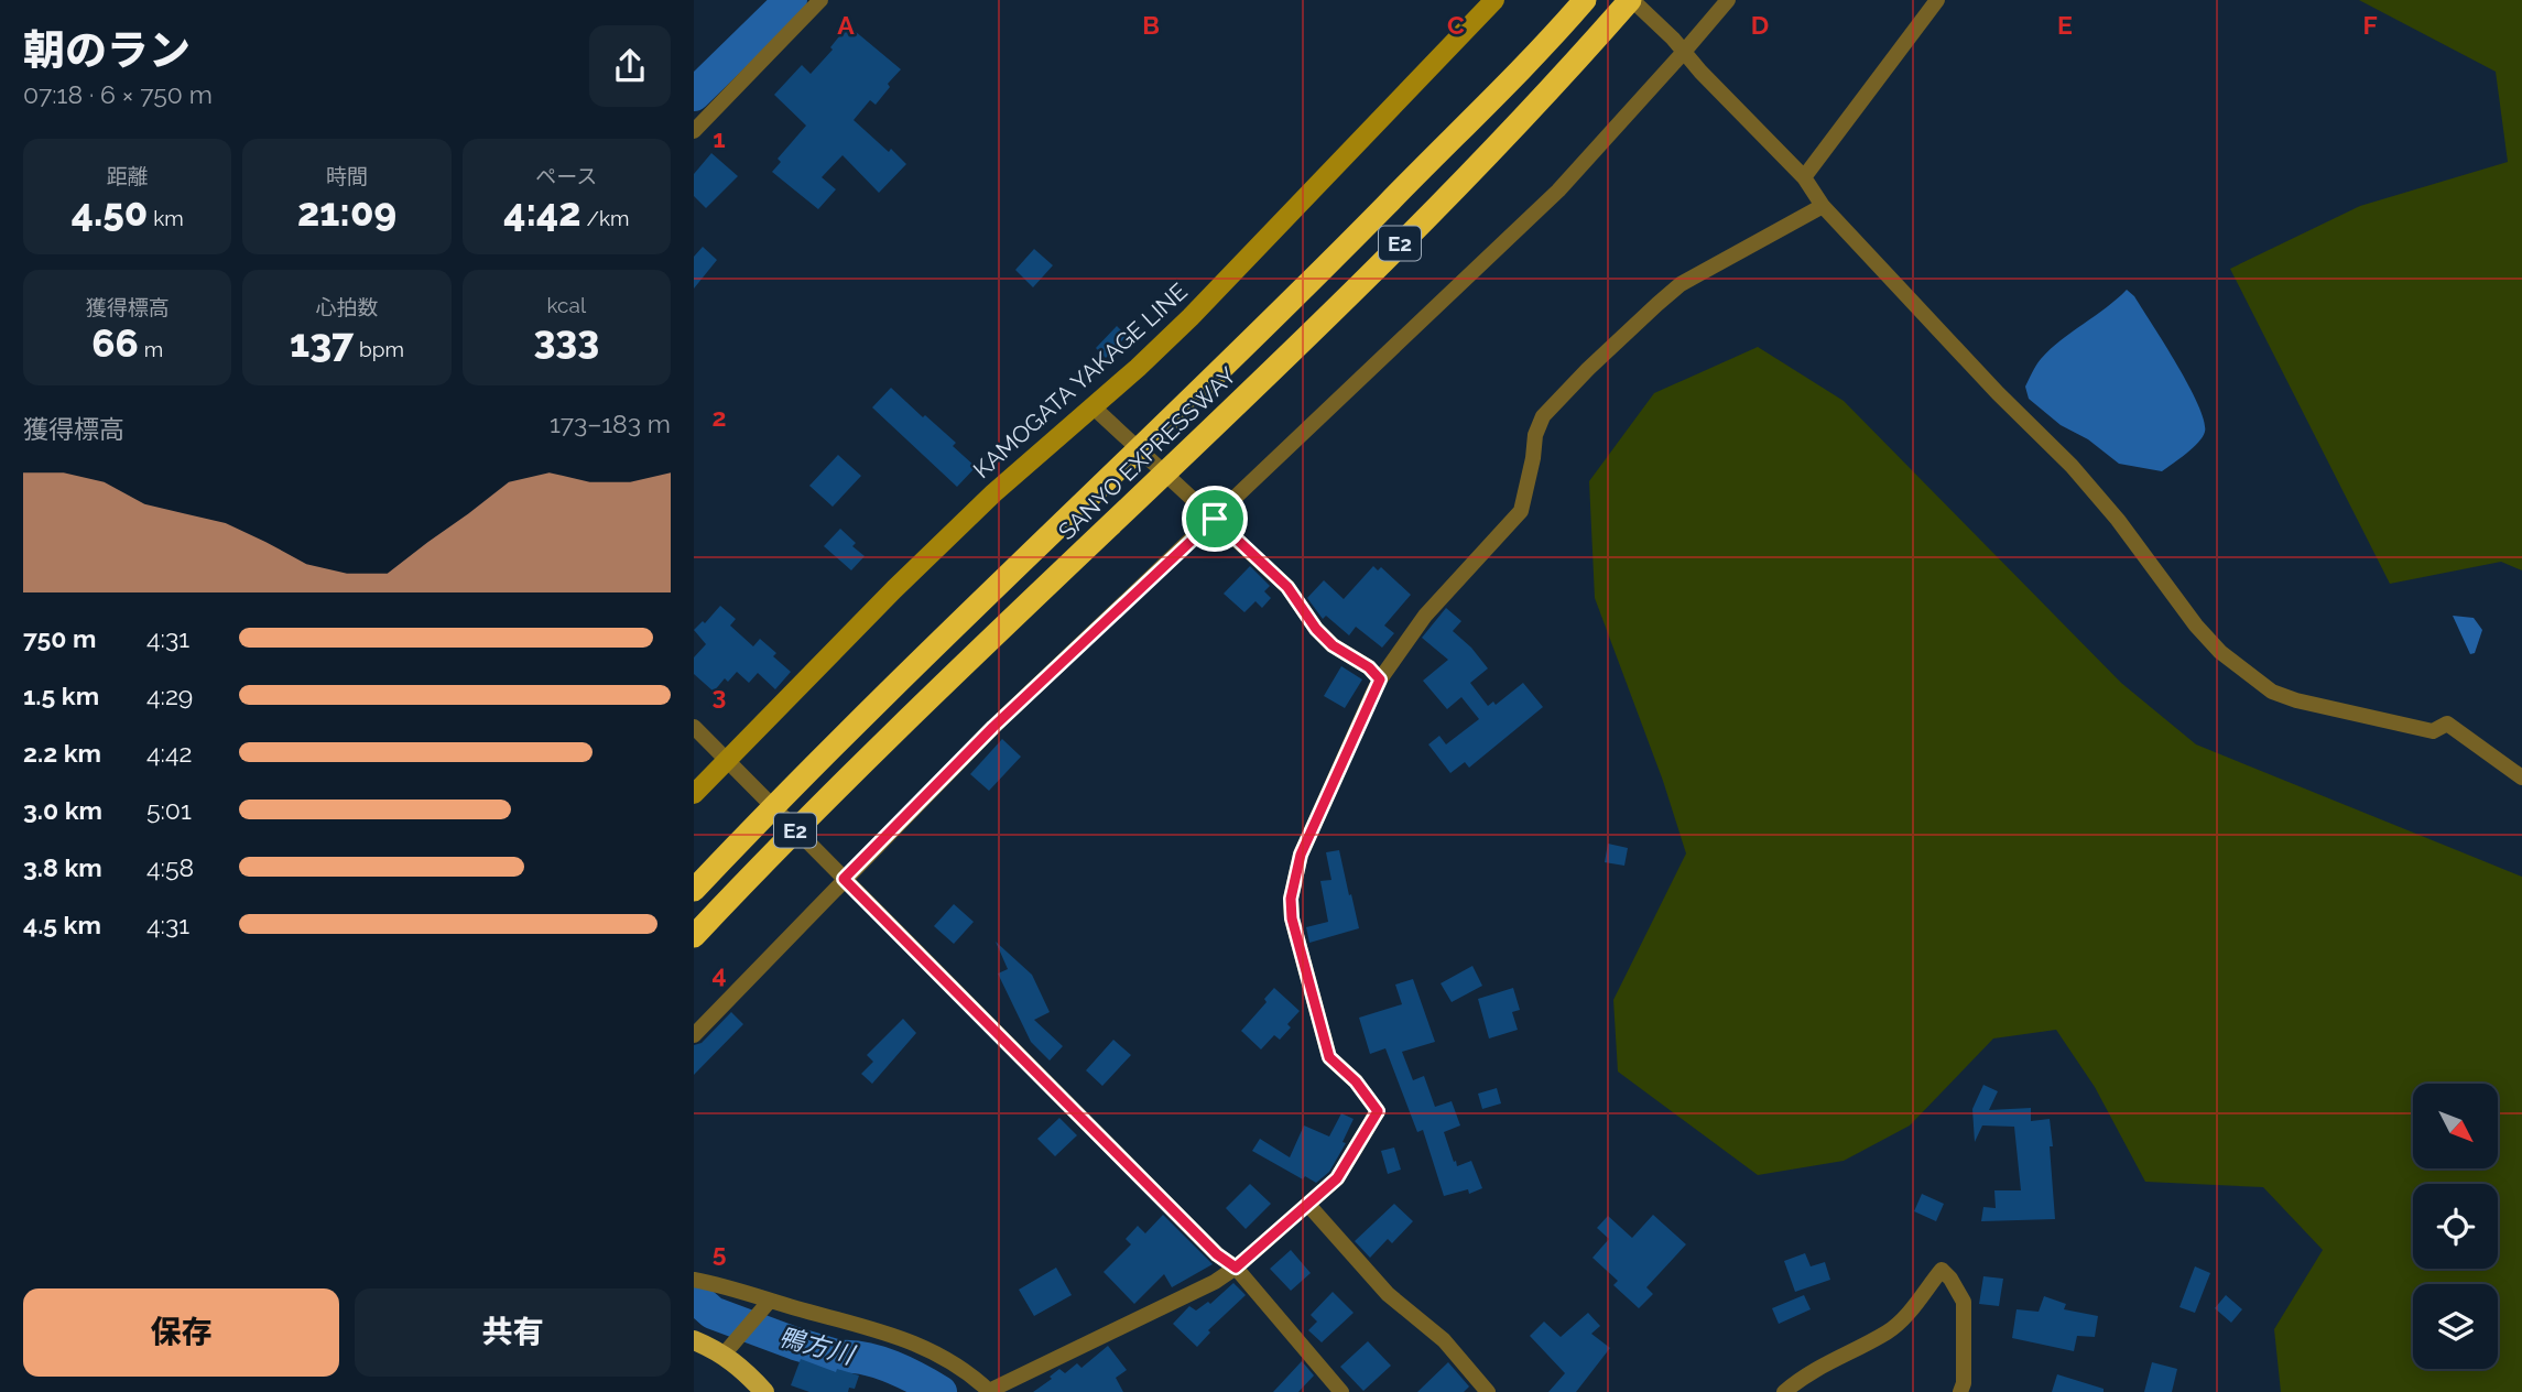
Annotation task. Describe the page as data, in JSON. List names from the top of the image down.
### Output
{
  "streets": {
    "highway": ["E2", "SANYO EXPRESSWAY"],
    "main road": ["KAMOGATA YAKAGE LINE"]
  },
  "water": ["鴨方川"],
  "north": "bottom right",
  "page": {
    "heading": ["朝のラン", "07:18 · 6 × 750 m"],
    "stats": [
      ["距離", "4.50 km"],
      ["時間", "21:09"],
      ["ペース", "4:42 /km"],
      ["獲得標高", "66 m"],
      ["心拍数", "137 bpm"],
      ["kcal", "333"]
    ],
    "chart": ["獲得標高", "173–183 m"],
    "list": [
      {
        "name": "750 m",
        "note": "4:31"
      },
      {
        "name": "1.5 km",
        "note": "4:29"
      },
      {
        "name": "2.2 km",
        "note": "4:42"
      },
      {
        "name": "3.0 km",
        "note": "5:01"
      },
      {
        "name": "3.8 km",
        "note": "4:58"
      },
      {
        "name": "4.5 km",
        "note": "4:31"
      }
    ],
    "buttons": ["保存", "共有"]
  },
  "grid": {
    "columns": [
      "A",
      "B",
      "C",
      "D",
      "E",
      "F"
    ],
    "rows": [
      "1",
      "2",
      "3",
      "4",
      "5"
    ]
  }
}
